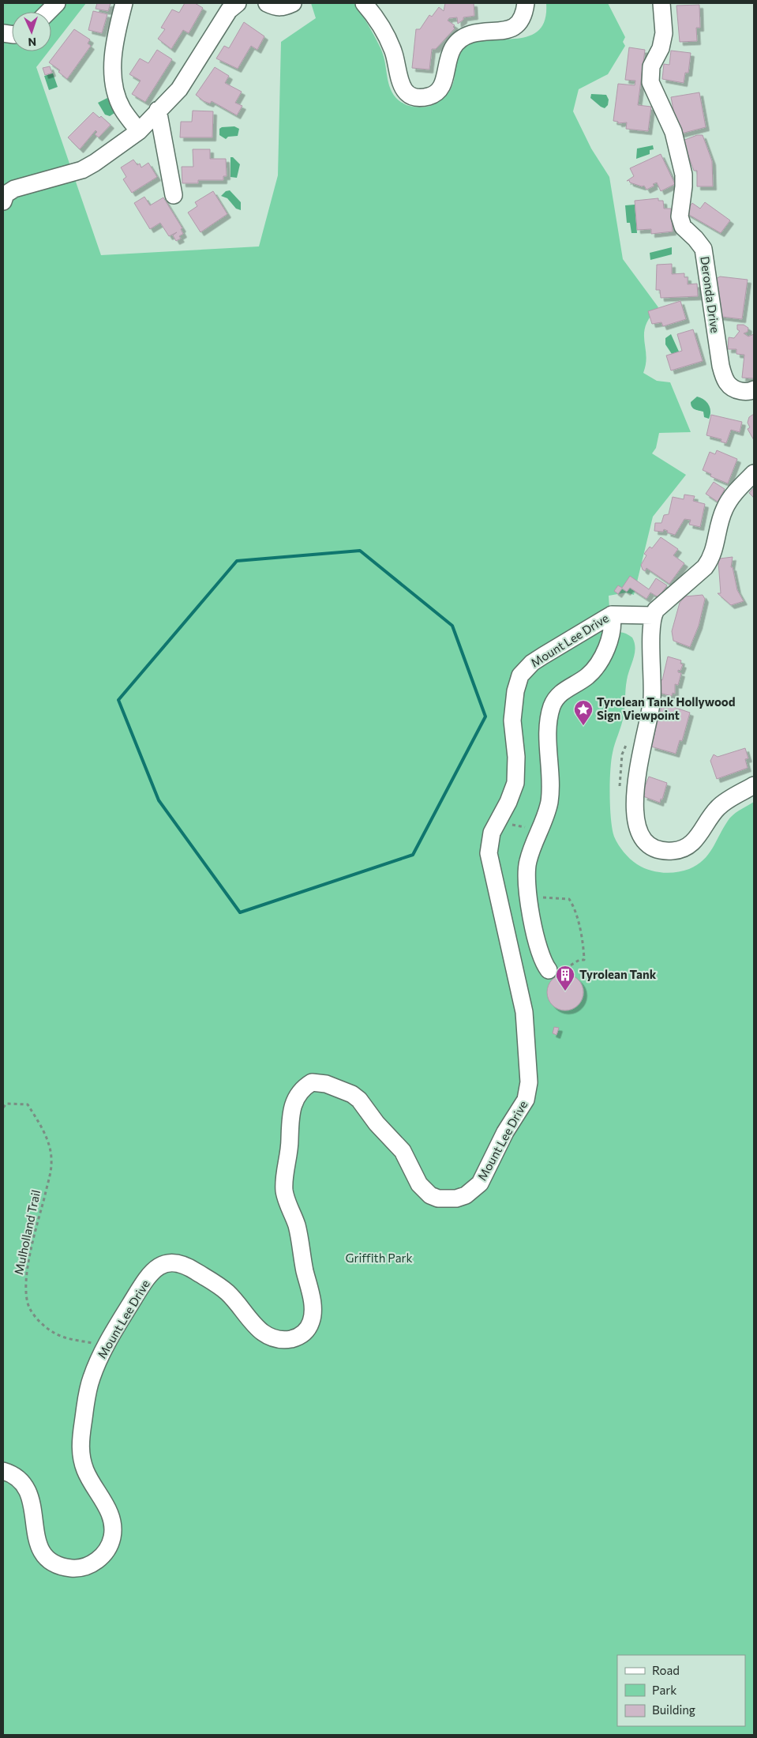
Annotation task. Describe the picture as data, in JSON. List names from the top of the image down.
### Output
{
  "streets": {
    "street": ["Deronda Drive", "Mount Lee Drive"],
    "path": ["Mulholland Trail"]
  },
  "crossings": [
    ["Mount Lee Drive", "Mulholland Trail"]
  ],
  "parks": ["Griffith Park"],
  "places": {
    "place": ["Tyrolean Tank Hollywood Sign Viewpoint"],
    "building": ["Tyrolean Tank"]
  },
  "legend": ["Road", "Park", "Building"],
  "north": "bottom"
}
